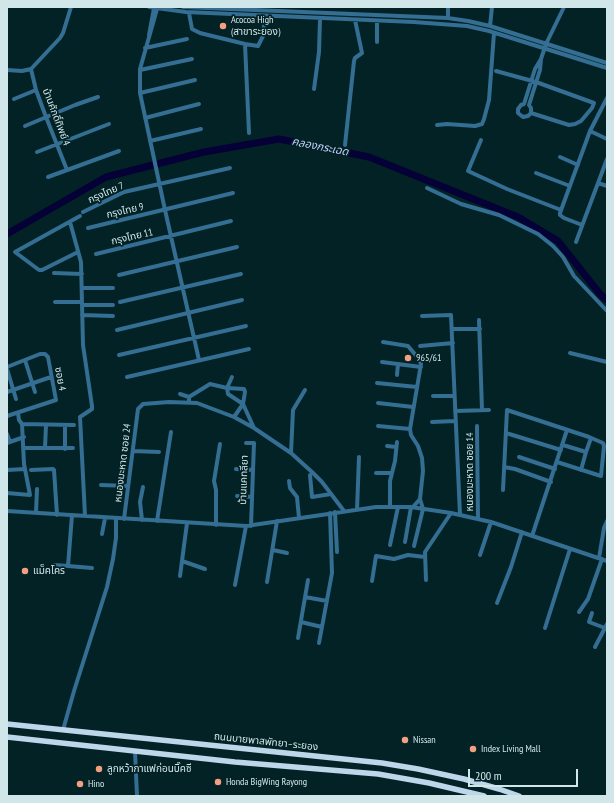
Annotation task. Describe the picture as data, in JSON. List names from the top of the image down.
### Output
{
  "streets": {
    "highway": ["ถนนบายพาสพัทยา–ระยอง"],
    "street": [
      "บ้านศักดิ์ทิพย์ 4",
      "กรุงไทย 7",
      "กรุงไทย 9",
      "กรุงไทย 11",
      "ซอย 4",
      "หนองมะหาด ซอย 24",
      "หนองมะหาด ซอย 14",
      "บ้านแคทลียา"
    ]
  },
  "water": ["คลองกระเฉด"],
  "places": [
    "Acocoa High (สาขาระยอง)",
    "965/61",
    "แม็คโคร",
    "Nissan",
    "Index Living Mall",
    "ลูกหว้ากาแฟก่อนบิ๊คซี",
    "Honda BigWing Rayong",
    "Hino"
  ],
  "scale_bar": "200 m"
}
